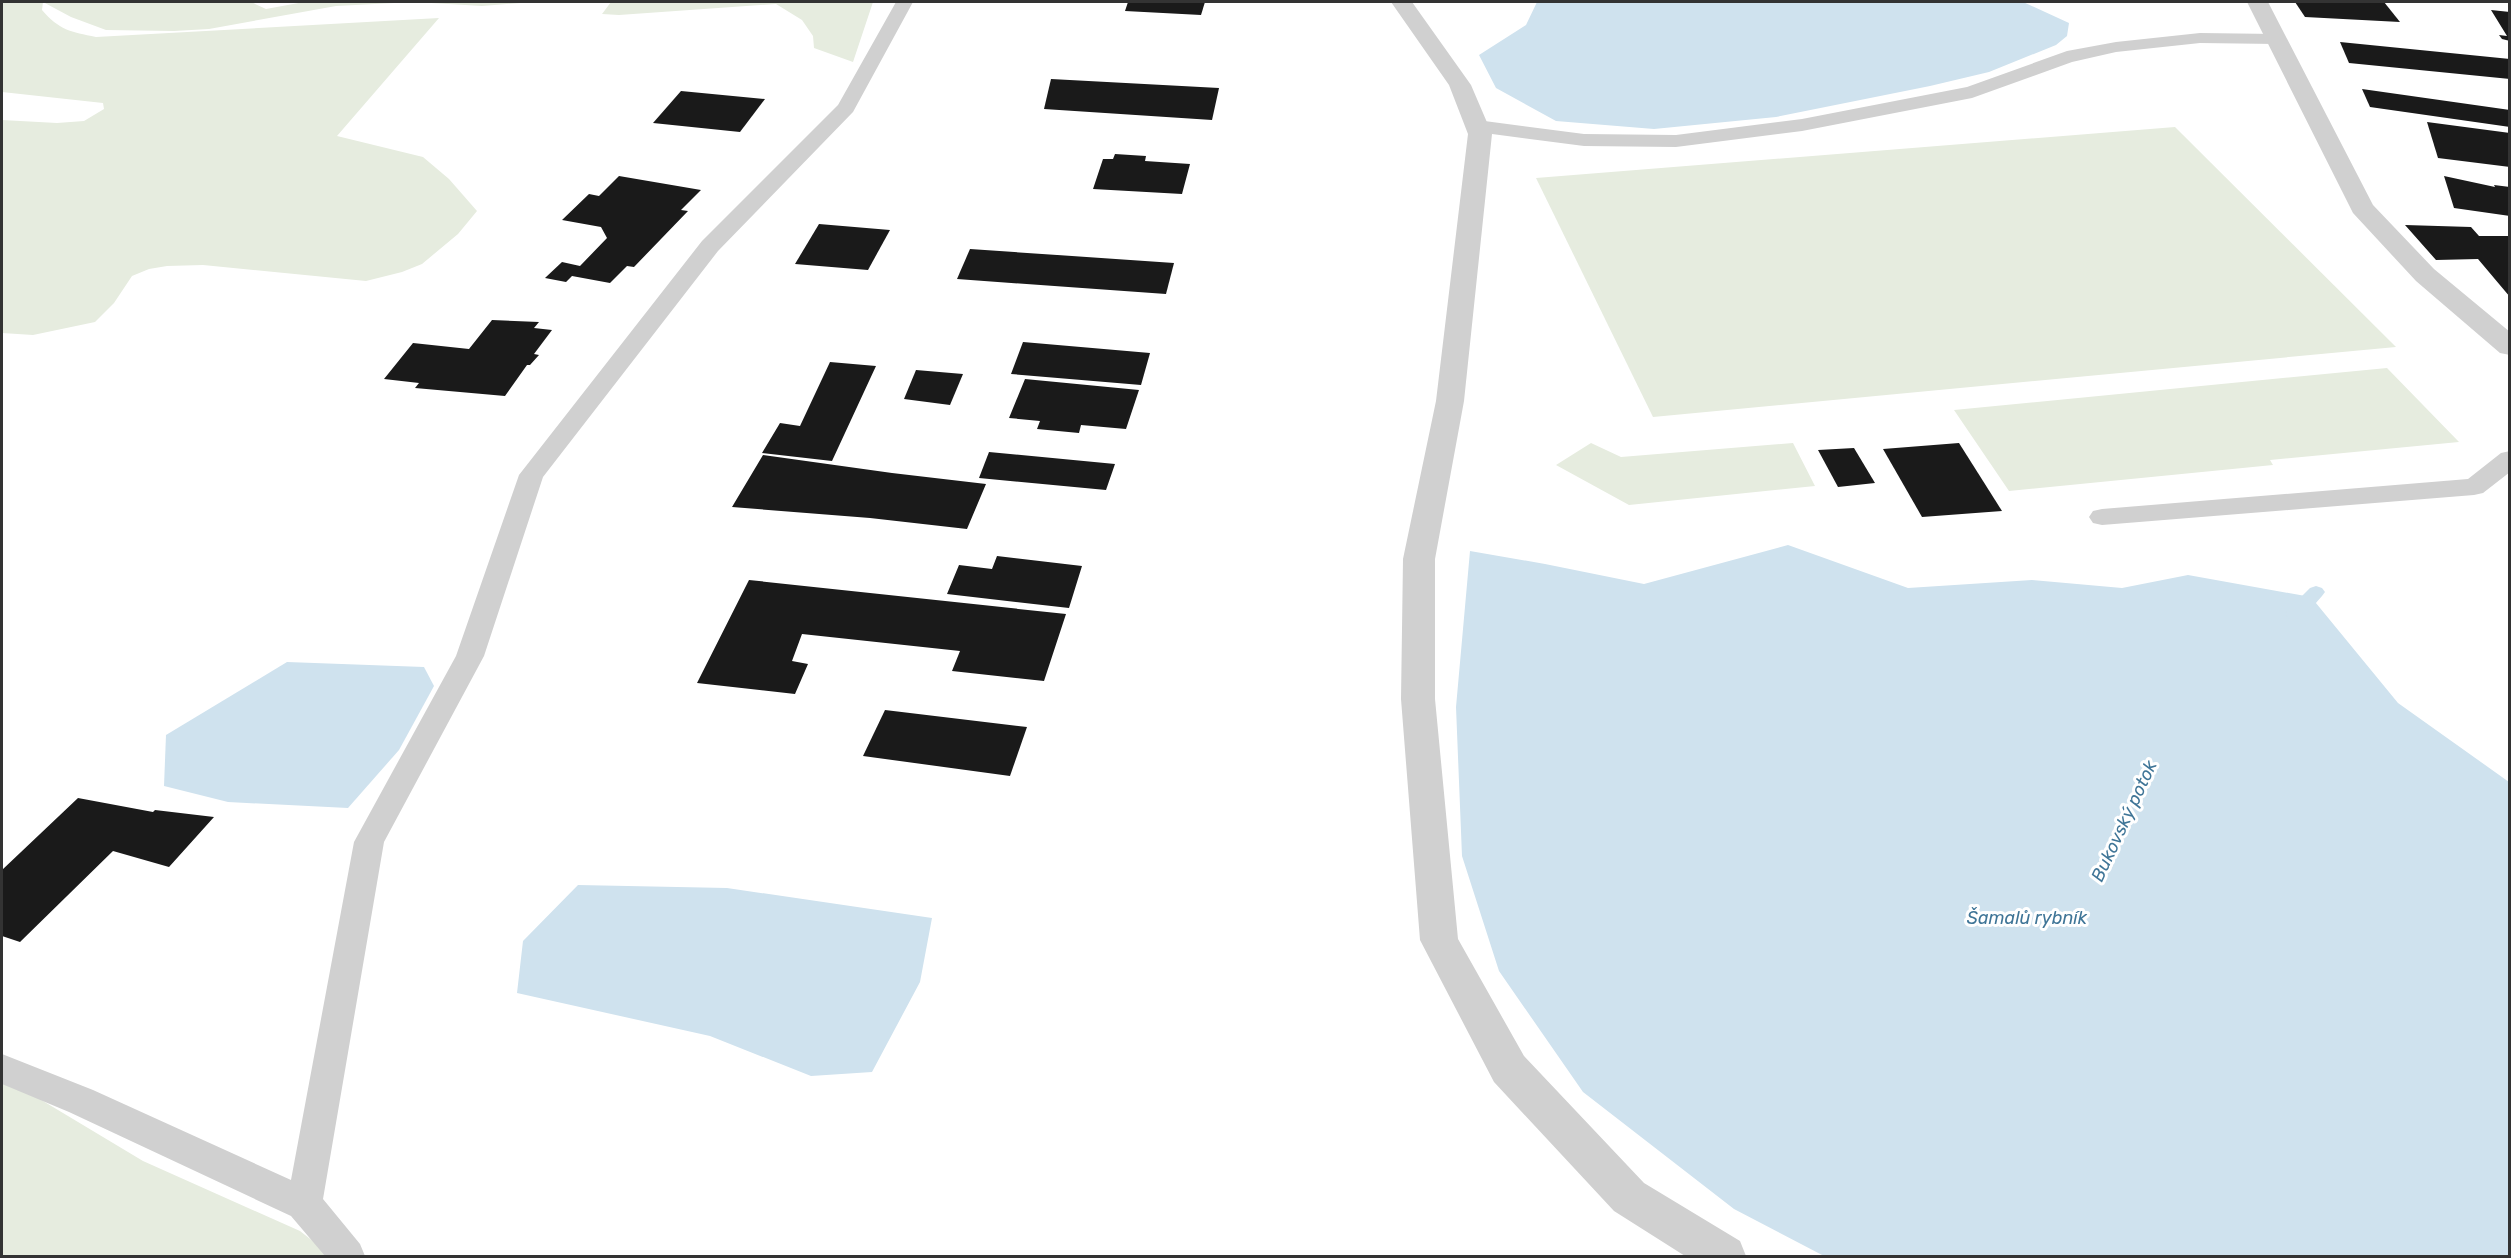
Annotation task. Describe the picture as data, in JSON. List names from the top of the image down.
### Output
{
  "water": ["Bukovský potok", "Šamalů rybník"]
}
